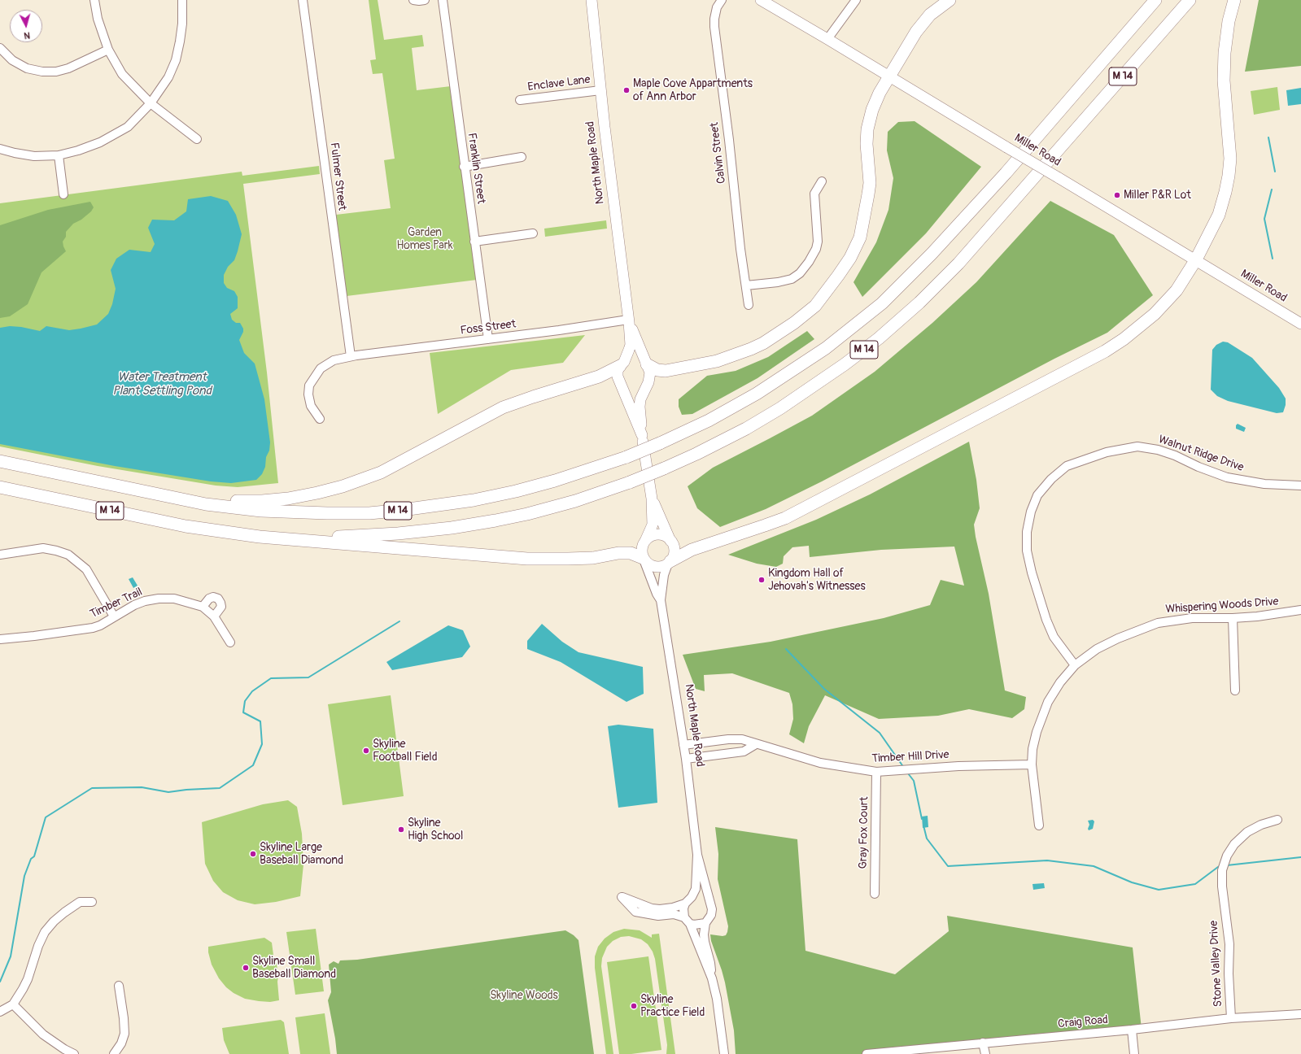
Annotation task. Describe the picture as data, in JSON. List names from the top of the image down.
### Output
{
  "streets": {
    "highway": ["M 14"],
    "main road": ["Miller Road", "North Maple Road"],
    "street": [
      "Enclave Lane",
      "Calvin Street",
      "Franklin Street",
      "Fulmer Street",
      "Foss Street",
      "Walnut Ridge Drive",
      "Timber Trail",
      "Whispering Woods Drive",
      "Timber Hill Drive",
      "Gray Fox Court",
      "Stone Valley Drive",
      "Craig Road"
    ]
  },
  "crossings": [
    ["Enclave Lane", "North Maple Road"],
    ["North Maple Road", "Foss Street"],
    ["North Maple Road", "Timber Hill Drive"],
    ["Franklin Street", "Foss Street"],
    ["Fulmer Street", "Foss Street"],
    ["Walnut Ridge Drive", "Whispering Woods Drive"],
    ["Whispering Woods Drive", "Timber Hill Drive"],
    ["Timber Hill Drive", "Gray Fox Court"],
    ["Stone Valley Drive", "Craig Road"]
  ],
  "water": ["Water Treatment Plant Settling Pond"],
  "parks": ["Garden Homes Park", "Skyline Woods"],
  "places": [
    "Maple Cove Appartments of Ann Arbor",
    "Miller P&R Lot",
    "Kingdom Hall of Jehovah's Witnesses",
    "Skyline Football Field",
    "Skyline High School",
    "Skyline Large Baseball Diamond",
    "Skyline Small Baseball Diamond",
    "Skyline Practice Field"
  ],
  "north": "bottom"
}
